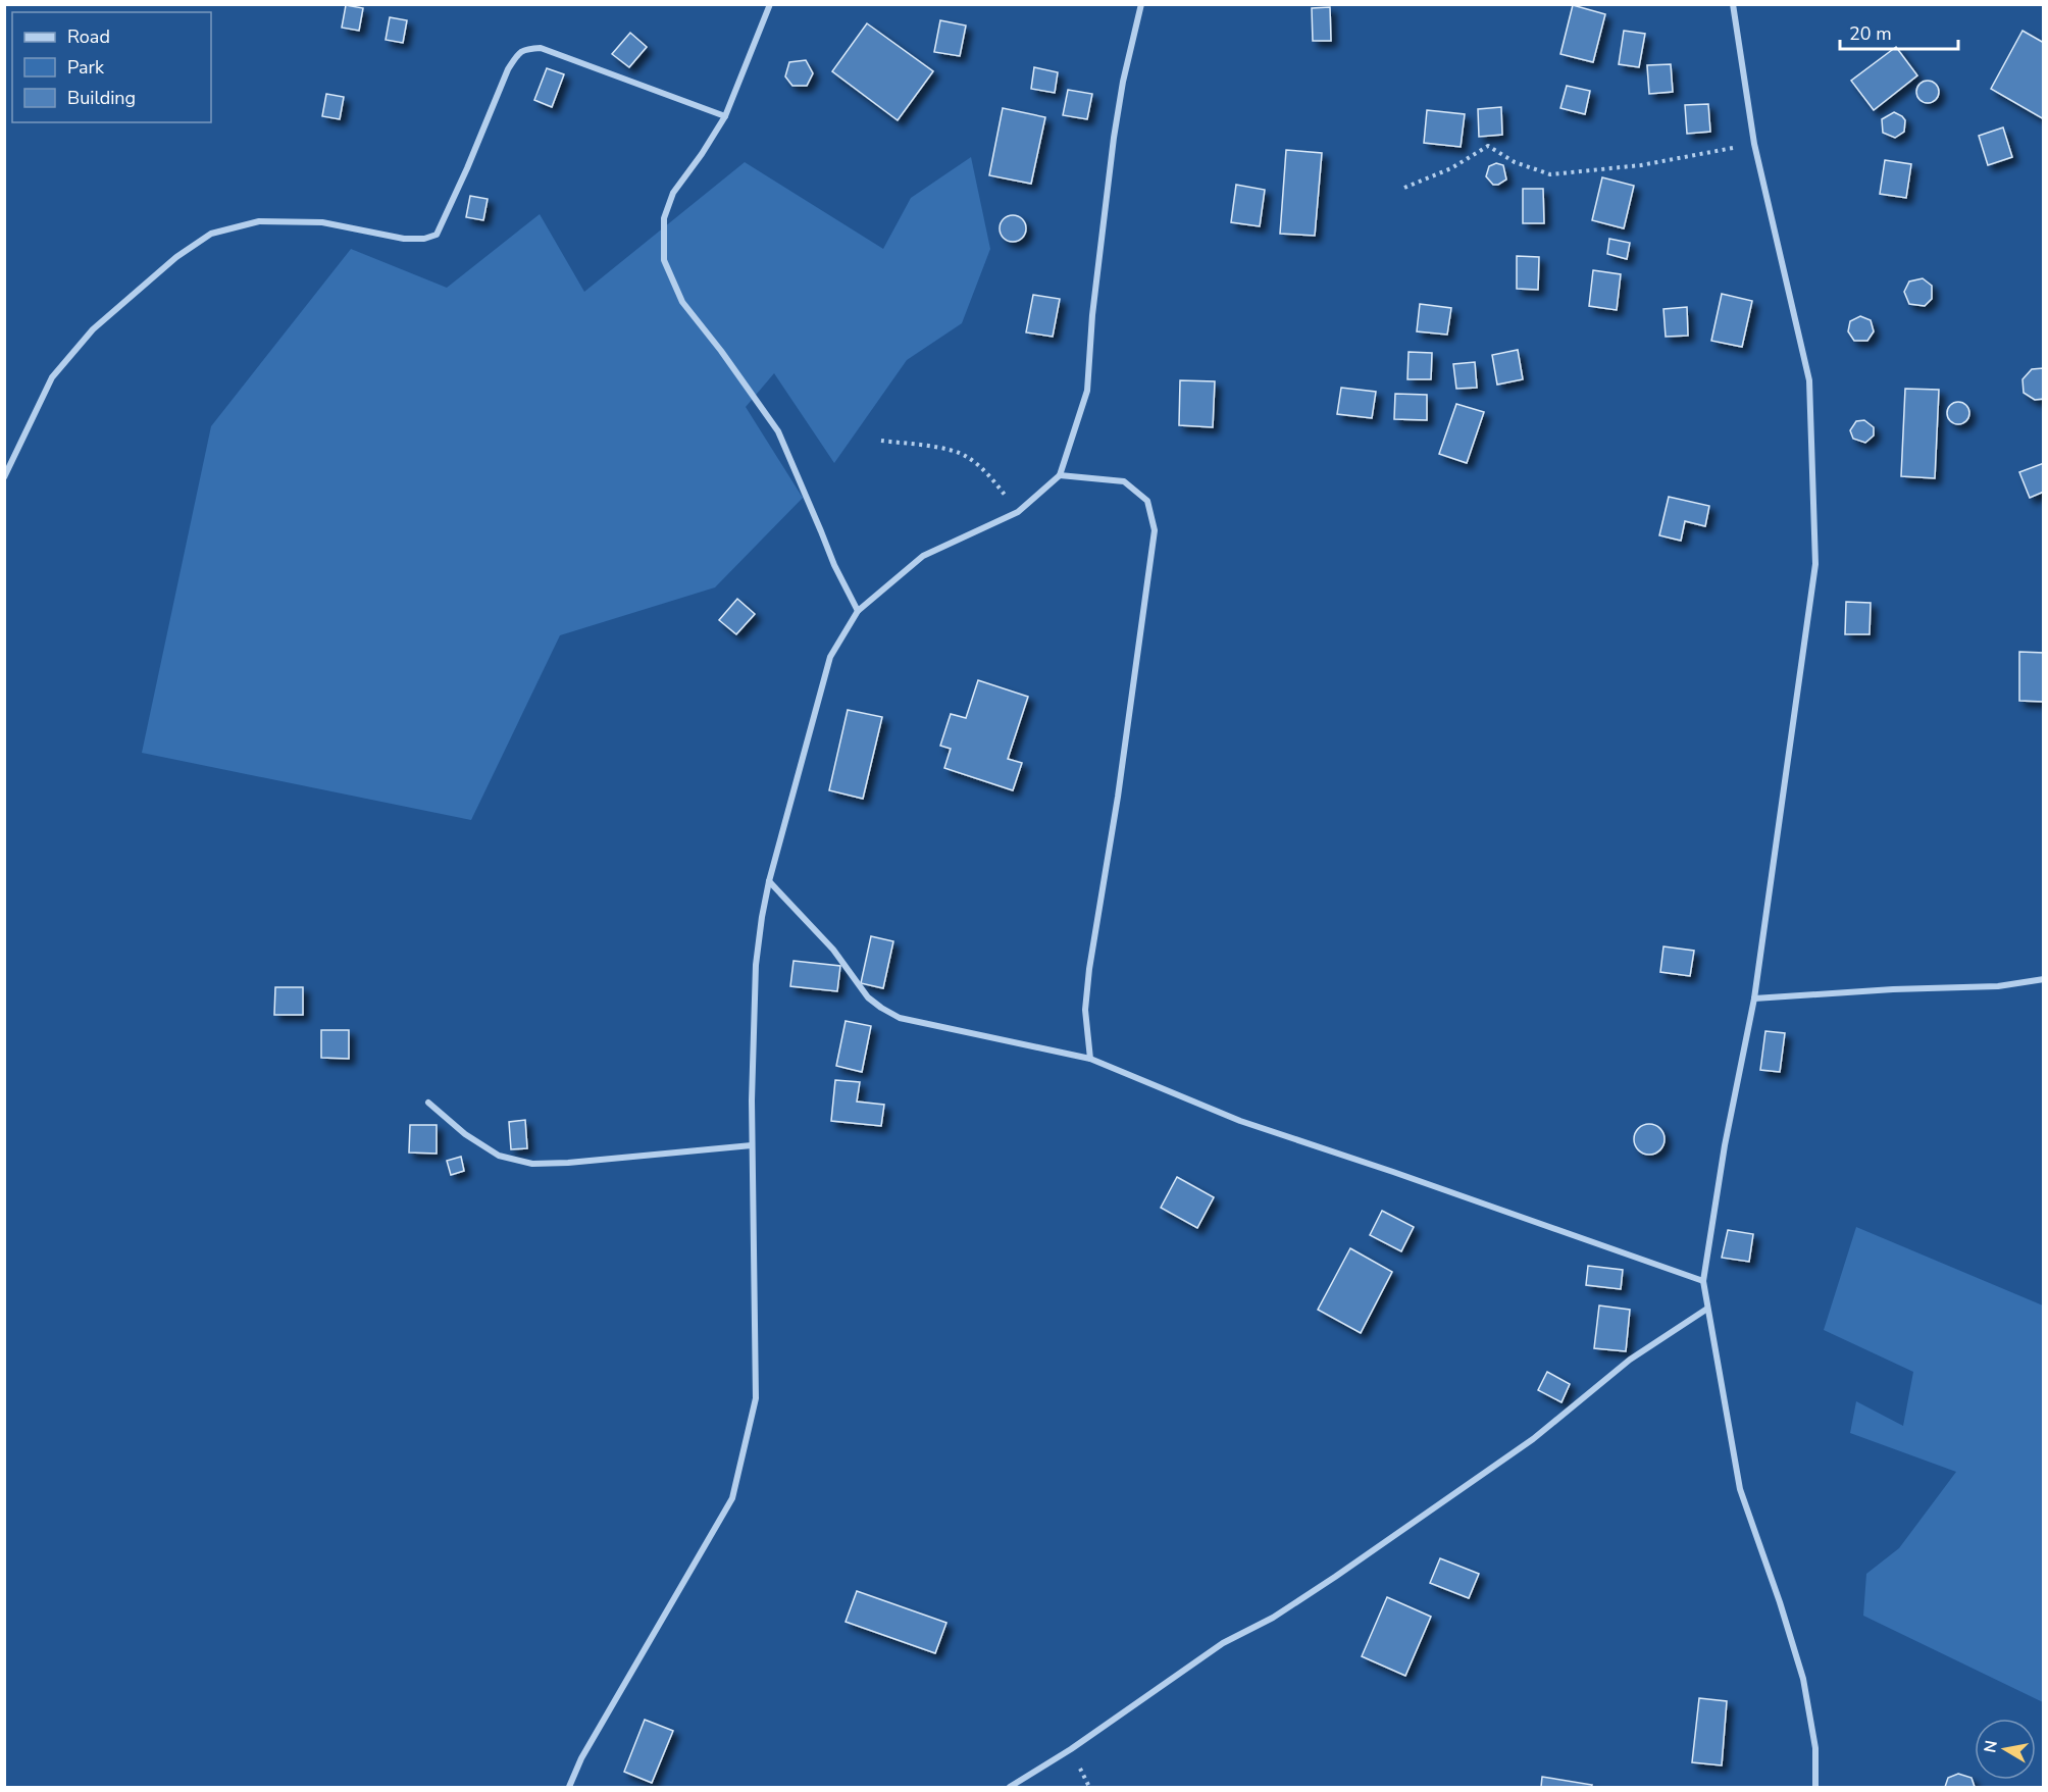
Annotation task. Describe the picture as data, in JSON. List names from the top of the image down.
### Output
{
  "legend": ["Road", "Park", "Building"],
  "scale_bar": "20 m",
  "north": "left"
}
